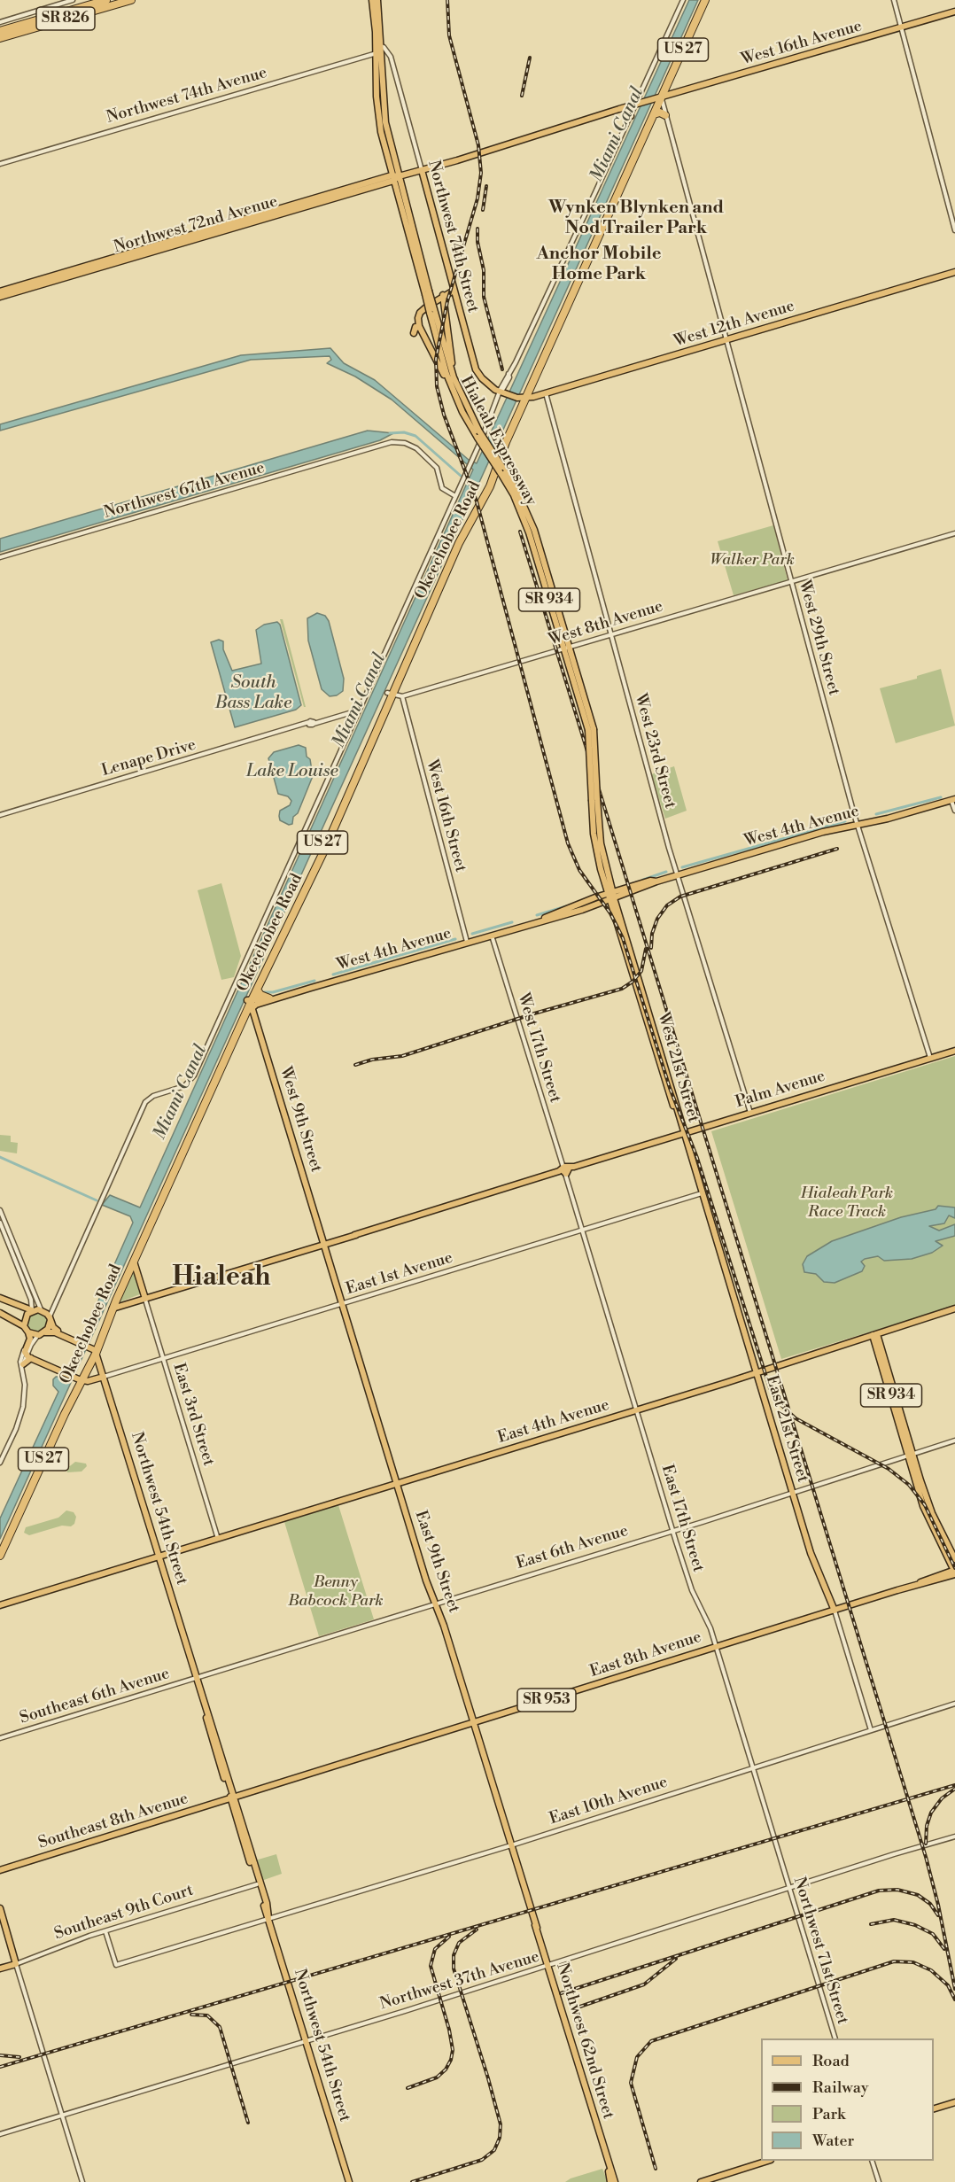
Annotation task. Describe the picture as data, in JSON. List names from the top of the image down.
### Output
{
  "streets": {
    "highway": ["SR 826", "US 27", "Okeechobee Road"],
    "main road": [
      "West 16th Avenue",
      "Northwest 72nd Avenue",
      "Northwest 74th Street",
      "West 12th Avenue",
      "Hialeah Expressway",
      "SR 934",
      "West 4th Avenue",
      "West 21st Street",
      "Palm Avenue",
      "West 9th Street",
      "East 4th Avenue",
      "East 21st Street",
      "Northwest 54th Street",
      "East 9th Street",
      "East 8th Avenue",
      "SR 953",
      "Southeast 8th Avenue",
      "Southeast 9th Court",
      "Northwest 62nd Street"
    ],
    "street": [
      "Northwest 74th Avenue",
      "Northwest 67th Avenue",
      "West 8th Avenue",
      "West 29th Street",
      "West 23rd Street",
      "Lenape Drive",
      "West 16th Street",
      "West 17th Street",
      "East 1st Avenue",
      "East 3rd Street",
      "East 17th Street",
      "East 6th Avenue",
      "Southeast 6th Avenue",
      "East 10th Avenue",
      "Northwest 71st Street",
      "Northwest 37th Avenue"
    ]
  },
  "crossings": [
    ["West 16th Avenue", "Northwest 72nd Avenue"],
    ["West 16th Avenue", "Okeechobee Road"],
    ["West 16th Avenue", "West 29th Street"],
    ["Northwest 74th Avenue", "Northwest 74th Street"],
    ["Northwest 74th Avenue", "Hialeah Expressway"],
    ["Northwest 72nd Avenue", "Northwest 74th Street"],
    ["Northwest 72nd Avenue", "Hialeah Expressway"],
    ["Northwest 72nd Avenue", "Okeechobee Road"],
    ["Northwest 72nd Avenue", "West 29th Street"],
    ["Northwest 74th Street", "West 12th Avenue"],
    ["Northwest 74th Street", "Hialeah Expressway"],
    ["Northwest 74th Street", "Okeechobee Road"],
    ["West 12th Avenue", "Okeechobee Road"],
    ["West 12th Avenue", "West 29th Street"],
    ["West 12th Avenue", "West 23rd Street"],
    ["Hialeah Expressway", "West 8th Avenue"],
    ["Hialeah Expressway", "West 4th Avenue"],
    ["Hialeah Expressway", "West 21st Street"],
    ["Okeechobee Road", "West 29th Street"],
    ["Okeechobee Road", "West 4th Avenue"],
    ["Okeechobee Road", "Palm Avenue"],
    ["Okeechobee Road", "West 9th Street"],
    ["Okeechobee Road", "Northwest 54th Street"],
    ["SR 934", "East 4th Avenue"],
    ["SR 934", "East 6th Avenue"],
    ["SR 934", "East 8th Avenue"],
    ["West 8th Avenue", "West 29th Street"],
    ["West 8th Avenue", "West 23rd Street"],
    ["West 8th Avenue", "West 16th Street"],
    ["West 29th Street", "West 4th Avenue"],
    ["West 29th Street", "Palm Avenue"],
    ["West 23rd Street", "West 4th Avenue"],
    ["West 23rd Street", "Palm Avenue"],
    ["West 16th Street", "West 4th Avenue"],
    ["West 4th Avenue", "West 17th Street"],
    ["West 4th Avenue", "West 21st Street"],
    ["West 4th Avenue", "West 9th Street"],
    ["West 17th Street", "Palm Avenue"],
    ["West 17th Street", "East 17th Street"],
    ["West 21st Street", "Palm Avenue"],
    ["West 21st Street", "East 21st Street"],
    ["Palm Avenue", "West 9th Street"],
    ["Palm Avenue", "East 3rd Street"],
    ["Palm Avenue", "East 21st Street"],
    ["Palm Avenue", "East 17th Street"],
    ["Palm Avenue", "East 9th Street"],
    ["West 9th Street", "East 9th Street"],
    ["East 1st Avenue", "East 3rd Street"],
    ["East 1st Avenue", "East 21st Street"],
    ["East 1st Avenue", "Northwest 54th Street"],
    ["East 1st Avenue", "East 17th Street"],
    ["East 1st Avenue", "East 9th Street"],
    ["East 3rd Street", "East 4th Avenue"],
    ["East 4th Avenue", "East 21st Street"],
    ["East 4th Avenue", "Northwest 54th Street"],
    ["East 4th Avenue", "East 17th Street"],
    ["East 4th Avenue", "East 9th Street"],
    ["East 21st Street", "East 6th Avenue"],
    ["East 21st Street", "East 8th Avenue"],
    ["East 21st Street", "East 10th Avenue"],
    ["Northwest 54th Street", "East 6th Avenue"],
    ["Northwest 54th Street", "East 8th Avenue"],
    ["Northwest 54th Street", "Southeast 6th Avenue"],
    ["Northwest 54th Street", "East 10th Avenue"],
    ["Northwest 54th Street", "Southeast 8th Avenue"],
    ["Northwest 54th Street", "Southeast 9th Court"],
    ["Northwest 54th Street", "Northwest 37th Avenue"],
    ["East 17th Street", "East 6th Avenue"],
    ["East 17th Street", "East 8th Avenue"],
    ["East 17th Street", "East 10th Avenue"],
    ["East 17th Street", "Northwest 71st Street"],
    ["East 6th Avenue", "East 9th Street"],
    ["East 6th Avenue", "Southeast 6th Avenue"],
    ["East 9th Street", "East 8th Avenue"],
    ["East 9th Street", "East 10th Avenue"],
    ["East 9th Street", "Northwest 62nd Street"],
    ["East 8th Avenue", "Southeast 8th Avenue"],
    ["East 10th Avenue", "Southeast 9th Court"],
    ["Northwest 71st Street", "Northwest 37th Avenue"],
    ["Northwest 37th Avenue", "Northwest 62nd Street"]
  ],
  "districts": ["Wynken Blynken and Nod Trailer Park", "Anchor Mobile Home Park", "Hialeah"],
  "water": ["Miami Canal", "South Bass Lake", "Lake Louise"],
  "parks": ["Walker Park", "Hialeah Park Race Track", "Benny Babcock Park"],
  "legend": [
    "Road",
    "Railway",
    "Park",
    "Water"
  ]
}
